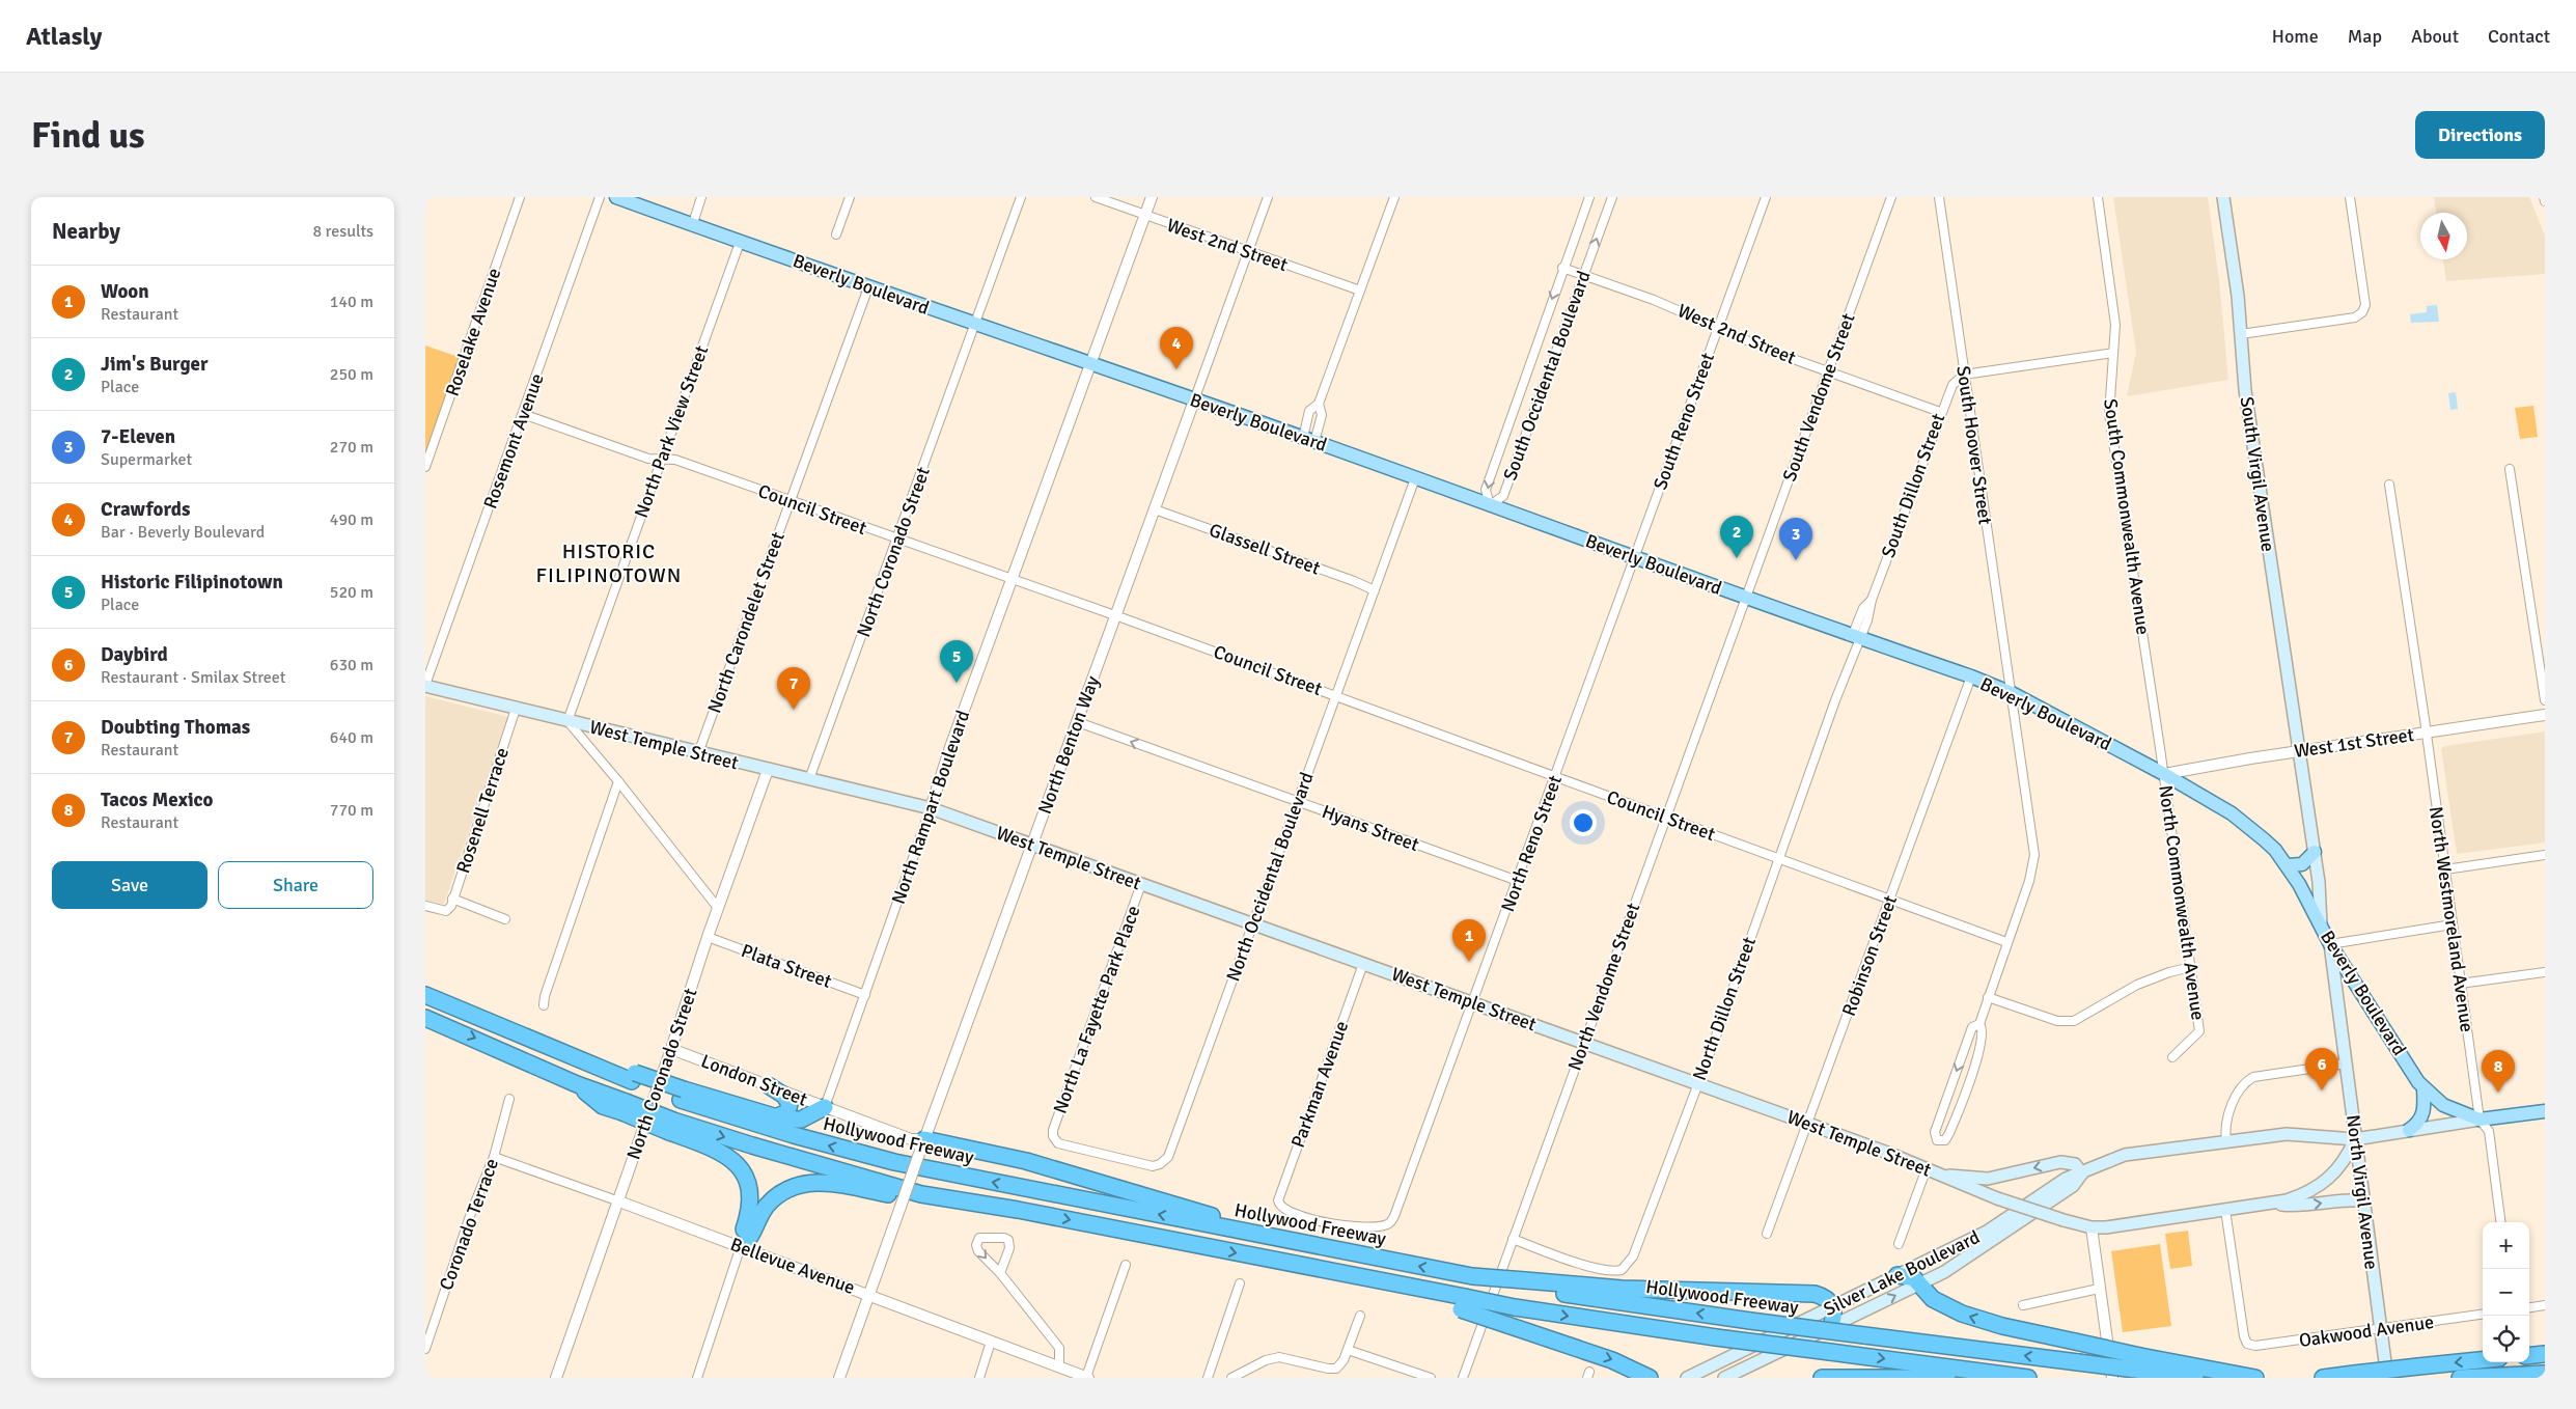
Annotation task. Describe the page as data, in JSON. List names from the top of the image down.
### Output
{
  "streets": {
    "highway": ["Hollywood Freeway"],
    "main road": [
      "Beverly Boulevard",
      "South Virgil Avenue",
      "West Temple Street",
      "North Virgil Avenue",
      "Silver Lake Boulevard"
    ],
    "street": [
      "West 2nd Street",
      "Roselake Avenue",
      "South Occidental Boulevard",
      "South Vendome Street",
      "South Reno Street",
      "North Park View Street",
      "Rosemont Avenue",
      "South Hoover Street",
      "South Dillon Street",
      "Council Street",
      "South Commonwealth Avenue",
      "Glassell Street",
      "North Coronado Street",
      "North Carondelet Street",
      "West 1st Street",
      "North Benton Way",
      "North Rampart Boulevard",
      "Rosenell Terrace",
      "Hyans Street",
      "North Reno Street",
      "North Occidental Boulevard",
      "North Commonwealth Avenue",
      "North Westmoreland Avenue",
      "Robinson Street",
      "Plata Street",
      "North Vendome Street",
      "North Dillon Street",
      "North La Fayette Park Place",
      "London Street",
      "Parkman Avenue",
      "Coronado Terrace",
      "Bellevue Avenue",
      "Oakwood Avenue"
    ]
  },
  "crossings": [
    ["West 2nd Street", "South Occidental Boulevard"],
    ["West 2nd Street", "South Vendome Street"],
    ["West 2nd Street", "South Reno Street"],
    ["West 2nd Street", "South Dillon Street"],
    ["West 2nd Street", "North Rampart Boulevard"],
    ["Beverly Boulevard", "South Occidental Boulevard"],
    ["Beverly Boulevard", "South Vendome Street"],
    ["Beverly Boulevard", "South Reno Street"],
    ["Beverly Boulevard", "North Park View Street"],
    ["Beverly Boulevard", "South Hoover Street"],
    ["Beverly Boulevard", "South Dillon Street"],
    ["Beverly Boulevard", "South Commonwealth Avenue"],
    ["Beverly Boulevard", "North Coronado Street"],
    ["Beverly Boulevard", "North Carondelet Street"],
    ["Beverly Boulevard", "West 1st Street"],
    ["Beverly Boulevard", "North Benton Way"],
    ["Beverly Boulevard", "North Rampart Boulevard"],
    ["Beverly Boulevard", "North Reno Street"],
    ["Beverly Boulevard", "North Occidental Boulevard"],
    ["Beverly Boulevard", "North Commonwealth Avenue"],
    ["Beverly Boulevard", "North Westmoreland Avenue"],
    ["Beverly Boulevard", "Robinson Street"],
    ["Beverly Boulevard", "North Vendome Street"],
    ["Beverly Boulevard", "North Dillon Street"],
    ["Beverly Boulevard", "North Virgil Avenue"],
    ["South Vendome Street", "North Vendome Street"],
    ["South Reno Street", "North Reno Street"],
    ["North Park View Street", "Council Street"],
    ["North Park View Street", "West Temple Street"],
    ["Rosemont Avenue", "Council Street"],
    ["Rosemont Avenue", "West Temple Street"],
    ["South Hoover Street", "South Dillon Street"],
    ["South Hoover Street", "Council Street"],
    ["South Virgil Avenue", "West 1st Street"],
    ["South Dillon Street", "North Dillon Street"],
    ["Council Street", "North Coronado Street"],
    ["Council Street", "North Carondelet Street"],
    ["Council Street", "North Benton Way"],
    ["Council Street", "North Rampart Boulevard"],
    ["Council Street", "North Reno Street"],
    ["Council Street", "North Occidental Boulevard"],
    ["Council Street", "Robinson Street"],
    ["Council Street", "North Vendome Street"],
    ["Council Street", "North Dillon Street"],
    ["South Commonwealth Avenue", "West 1st Street"],
    ["South Commonwealth Avenue", "North Commonwealth Avenue"],
    ["Glassell Street", "North Benton Way"],
    ["Glassell Street", "North Occidental Boulevard"],
    ["North Coronado Street", "West Temple Street"],
    ["North Coronado Street", "Plata Street"],
    ["North Coronado Street", "London Street"],
    ["North Coronado Street", "Bellevue Avenue"],
    ["North Carondelet Street", "West Temple Street"],
    ["West 1st Street", "North Commonwealth Avenue"],
    ["West 1st Street", "North Westmoreland Avenue"],
    ["West Temple Street", "North Benton Way"],
    ["West Temple Street", "North Rampart Boulevard"],
    ["West Temple Street", "Rosenell Terrace"],
    ["West Temple Street", "North Reno Street"],
    ["West Temple Street", "North Occidental Boulevard"],
    ["West Temple Street", "Robinson Street"],
    ["West Temple Street", "North Vendome Street"],
    ["West Temple Street", "North Dillon Street"],
    ["West Temple Street", "North La Fayette Park Place"],
    ["West Temple Street", "Parkman Avenue"],
    ["West Temple Street", "North Virgil Avenue"],
    ["West Temple Street", "Silver Lake Boulevard"],
    ["West Temple Street", "Oakwood Avenue"],
    ["North Benton Way", "Hyans Street"],
    ["North Benton Way", "London Street"],
    ["North Benton Way", "Bellevue Avenue"],
    ["North Rampart Boulevard", "Plata Street"],
    ["North Rampart Boulevard", "London Street"],
    ["Hyans Street", "North Reno Street"],
    ["Hyans Street", "North Occidental Boulevard"],
    ["North Reno Street", "Parkman Avenue"],
    ["North Occidental Boulevard", "North La Fayette Park Place"],
    ["North Vendome Street", "North Dillon Street"],
    ["North Virgil Avenue", "Silver Lake Boulevard"],
    ["North Virgil Avenue", "Oakwood Avenue"],
    ["Coronado Terrace", "Bellevue Avenue"]
  ],
  "one_way": ["Hyans Street"],
  "districts": ["HISTORIC FILIPINOTOWN"],
  "north": "bottom",
  "page": {
    "header": "Atlasly",
    "nav": [
      "Home",
      "Map",
      "About",
      "Contact"
    ],
    "buttons": [
      "Directions",
      ["Save", "Share"]
    ],
    "title": "Find us",
    "heading": ["Nearby", "8 results"],
    "list": [
      {
        "mark": "1",
        "name": "Woon",
        "note": "Restaurant",
        "value": "140 m"
      },
      {
        "mark": "2",
        "name": "Jim's Burger",
        "note": "Place",
        "value": "250 m"
      },
      {
        "mark": "3",
        "name": "7-Eleven",
        "note": "Supermarket",
        "value": "270 m"
      },
      {
        "mark": "4",
        "name": "Crawfords",
        "note": "Bar · Beverly Boulevard",
        "value": "490 m"
      },
      {
        "mark": "5",
        "name": "Historic Filipinotown",
        "note": "Place",
        "value": "520 m"
      },
      {
        "mark": "6",
        "name": "Daybird",
        "note": "Restaurant · Smilax Street",
        "value": "630 m"
      },
      {
        "mark": "7",
        "name": "Doubting Thomas",
        "note": "Restaurant",
        "value": "640 m"
      },
      {
        "mark": "8",
        "name": "Tacos Mexico",
        "note": "Restaurant",
        "value": "770 m"
      }
    ],
    "pins": [
      "4",
      "2",
      "3",
      "5",
      "7",
      "1",
      "6",
      "8"
    ],
    "map_buttons": ["+", "−"]
  }
}
